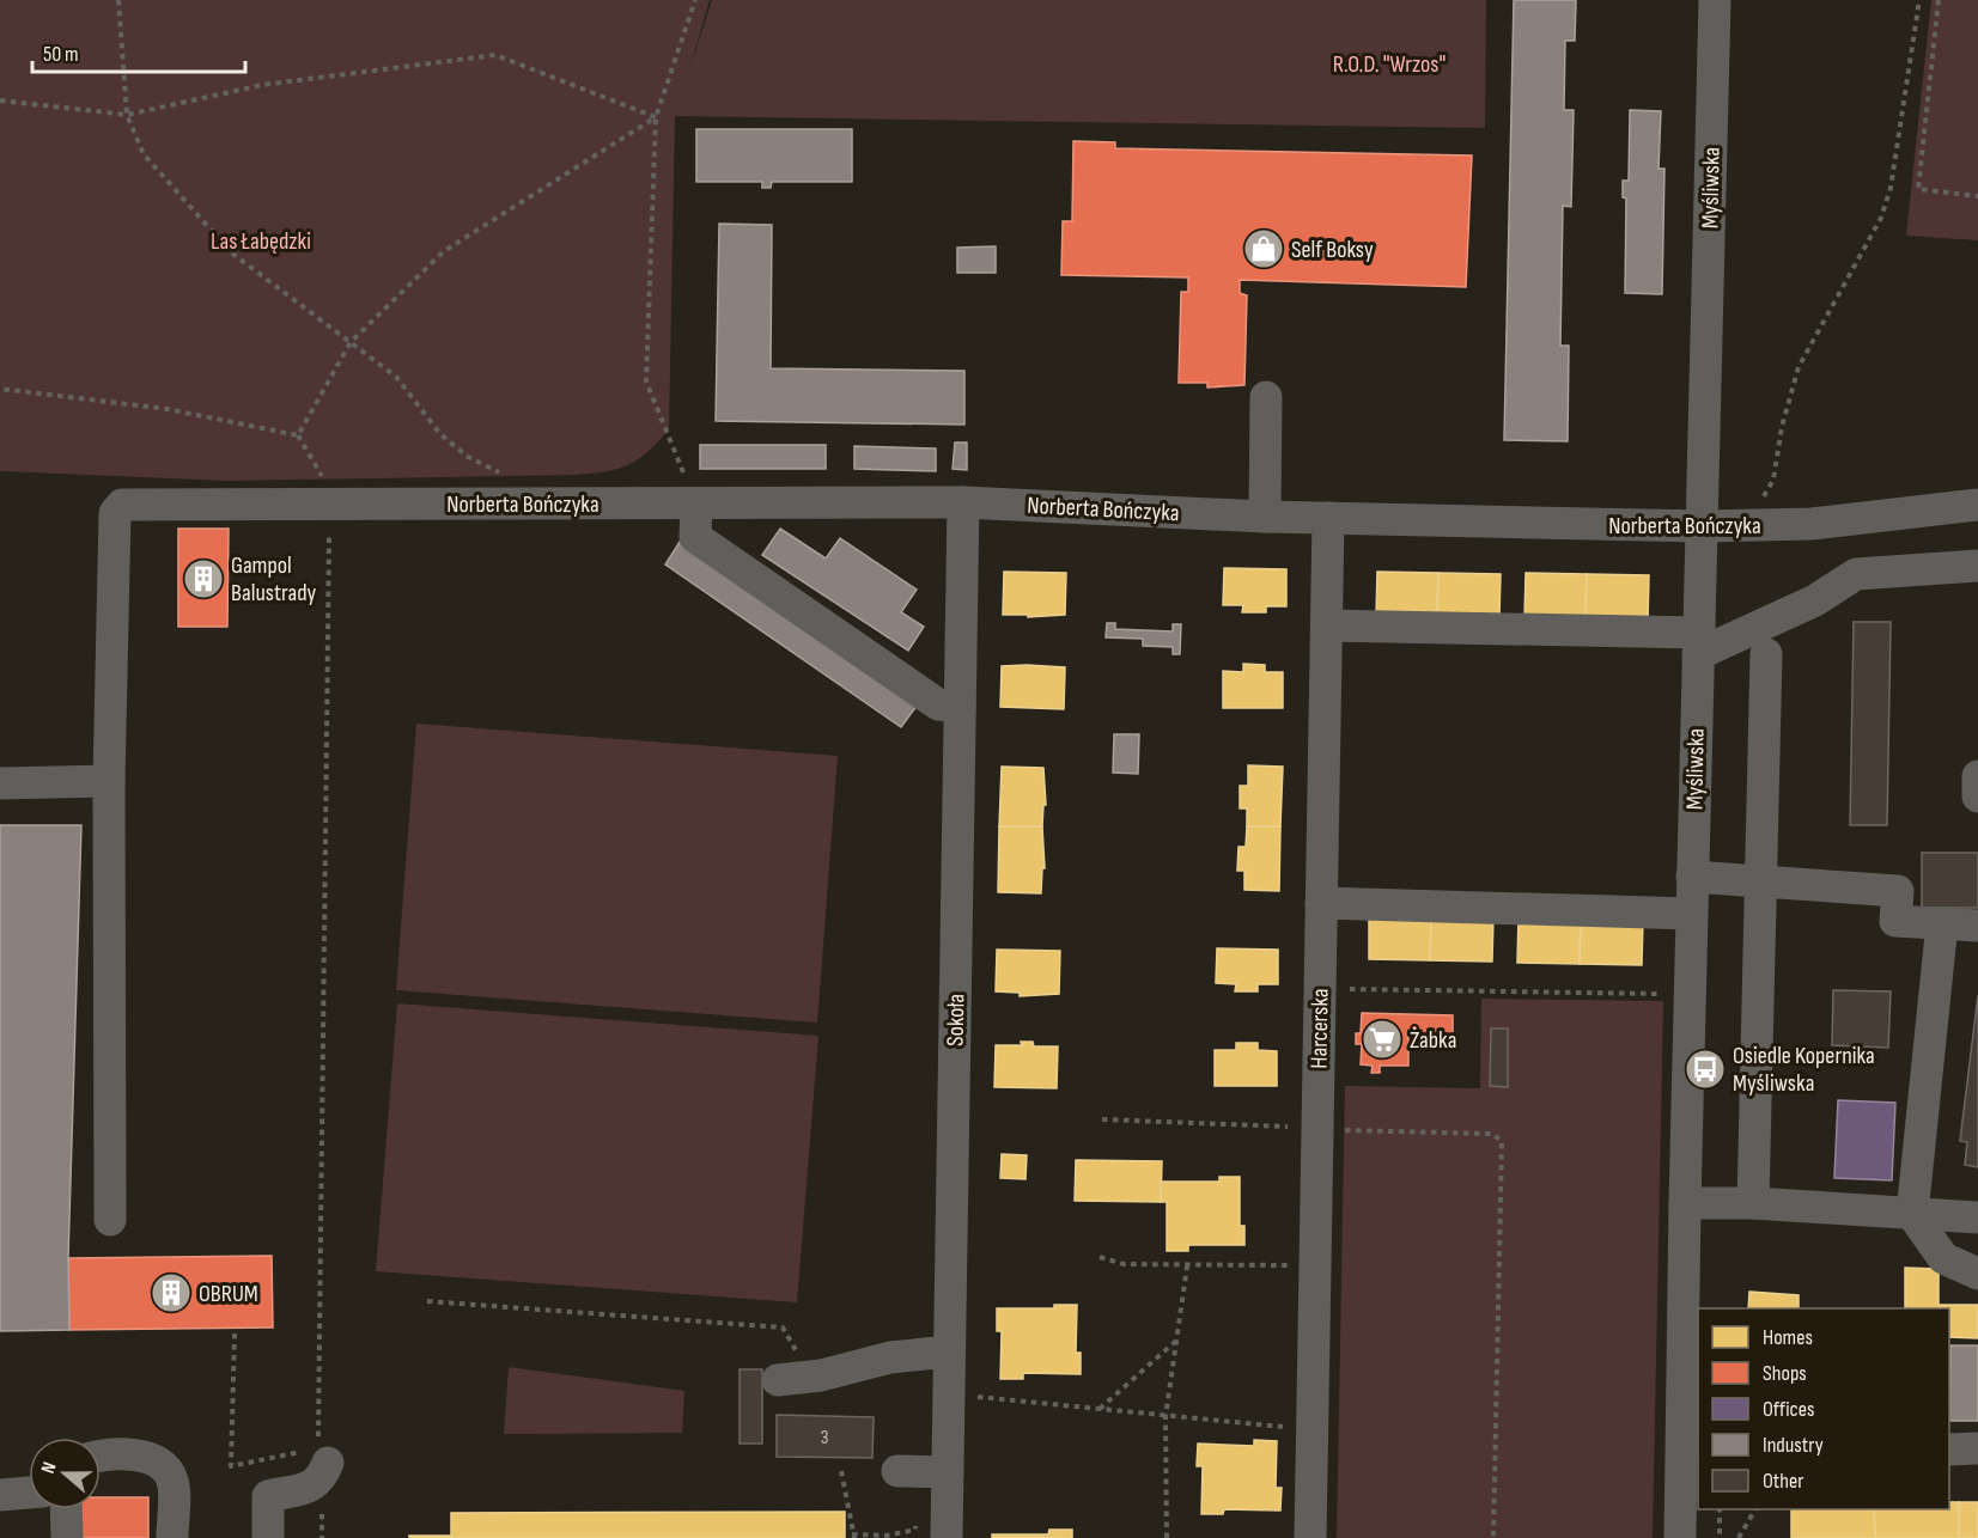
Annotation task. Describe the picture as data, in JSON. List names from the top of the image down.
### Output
{
  "streets": {
    "street": [
      "Myśliwska",
      "Norberta Bończyka",
      "Sokoła",
      "Harcerska"
    ]
  },
  "crossings": [
    ["Myśliwska", "Norberta Bończyka"],
    ["Norberta Bończyka", "Sokoła"],
    ["Norberta Bończyka", "Harcerska"]
  ],
  "parks": ["R.O.D. \"Wrzos\"", "Las Łabędzki"],
  "places": {
    "shop": ["Self Boksy"],
    "building": ["Gampol Balustrady", "OBRUM"],
    "supermarket": ["Żabka"],
    "bus stop": ["Osiedle Kopernika Myśliwska"]
  },
  "house_numbers": ["3"],
  "legend": [
    "Homes",
    "Shops",
    "Offices",
    "Industry",
    "Other"
  ],
  "scale_bar": "50 m",
  "north": "left"
}
